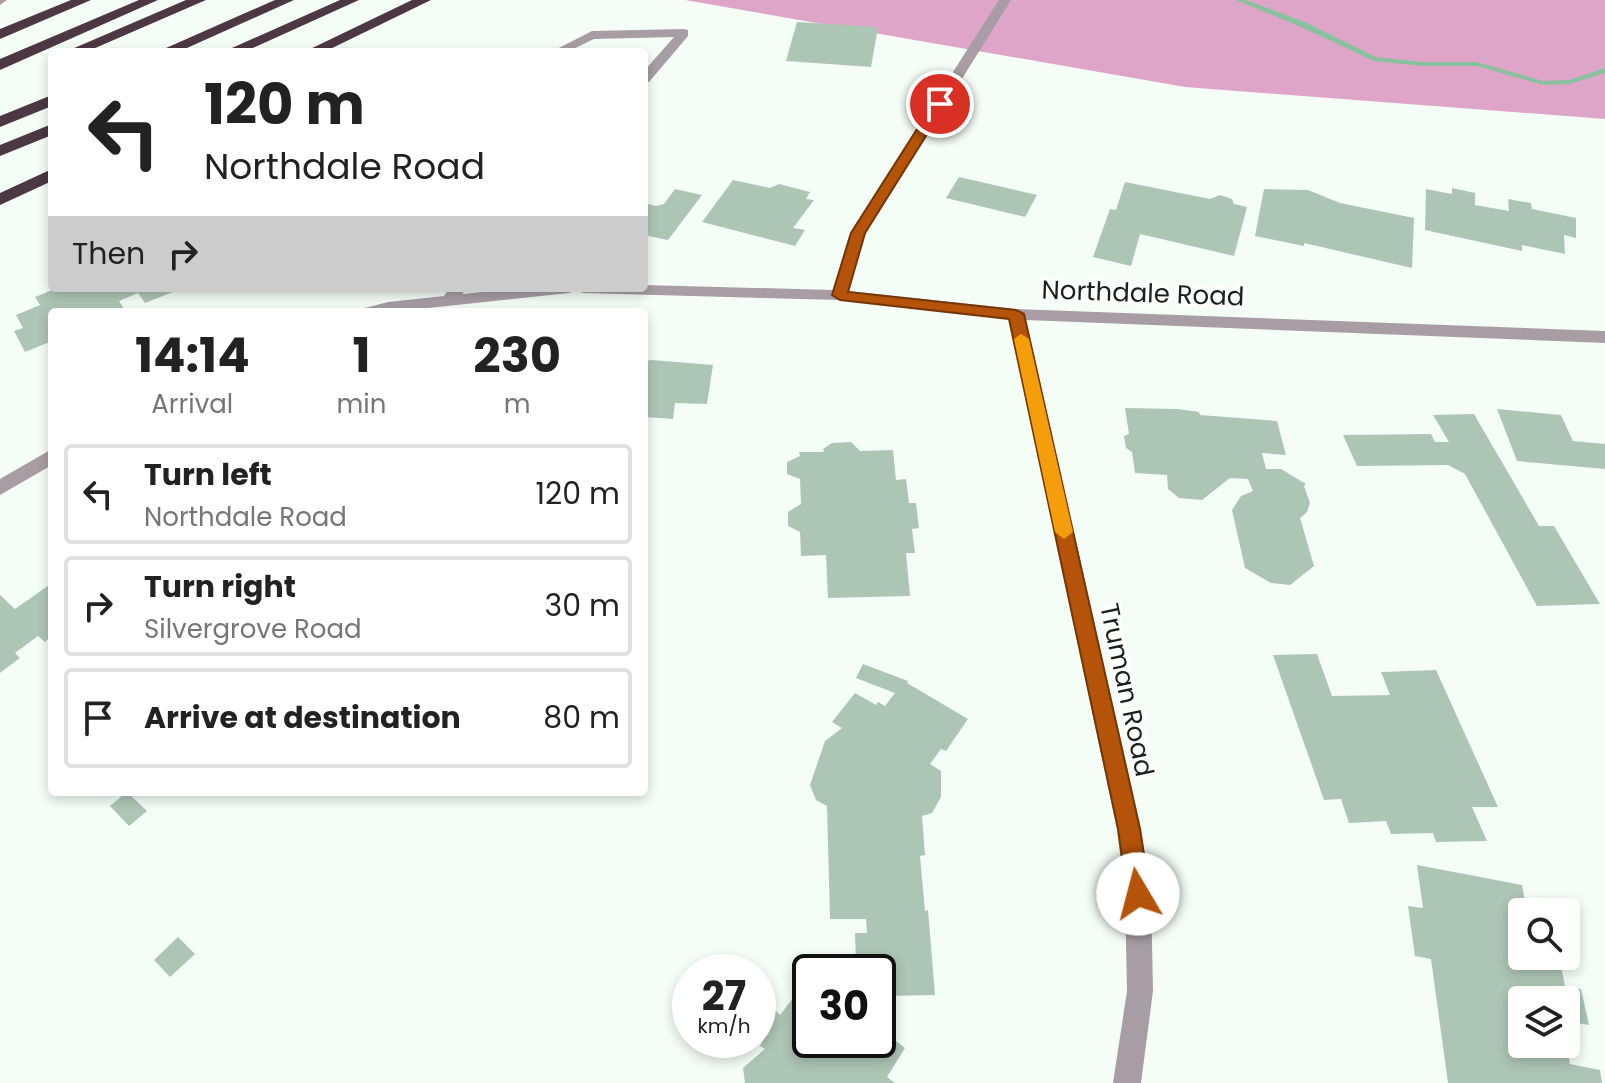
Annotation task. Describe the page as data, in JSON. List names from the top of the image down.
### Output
{
  "streets": {
    "street": ["Northdale Road", "Truman Road"]
  },
  "crossings": [
    ["Northdale Road", "Truman Road"]
  ],
  "page": {
    "turn": ["120 m", "Northdale Road"],
    "then": "Then",
    "eta": [
      "14:14",
      "Arrival",
      "1",
      "min",
      "230",
      "m"
    ],
    "list": [
      {
        "name": "Turn left",
        "note": "Northdale Road",
        "value": "120 m"
      },
      {
        "name": "Turn right",
        "note": "Silvergrove Road",
        "value": "30 m"
      },
      {
        "name": "Arrive at destination",
        "value": "80 m"
      }
    ],
    "speed": "27 km/h",
    "limit": "30"
  }
}
